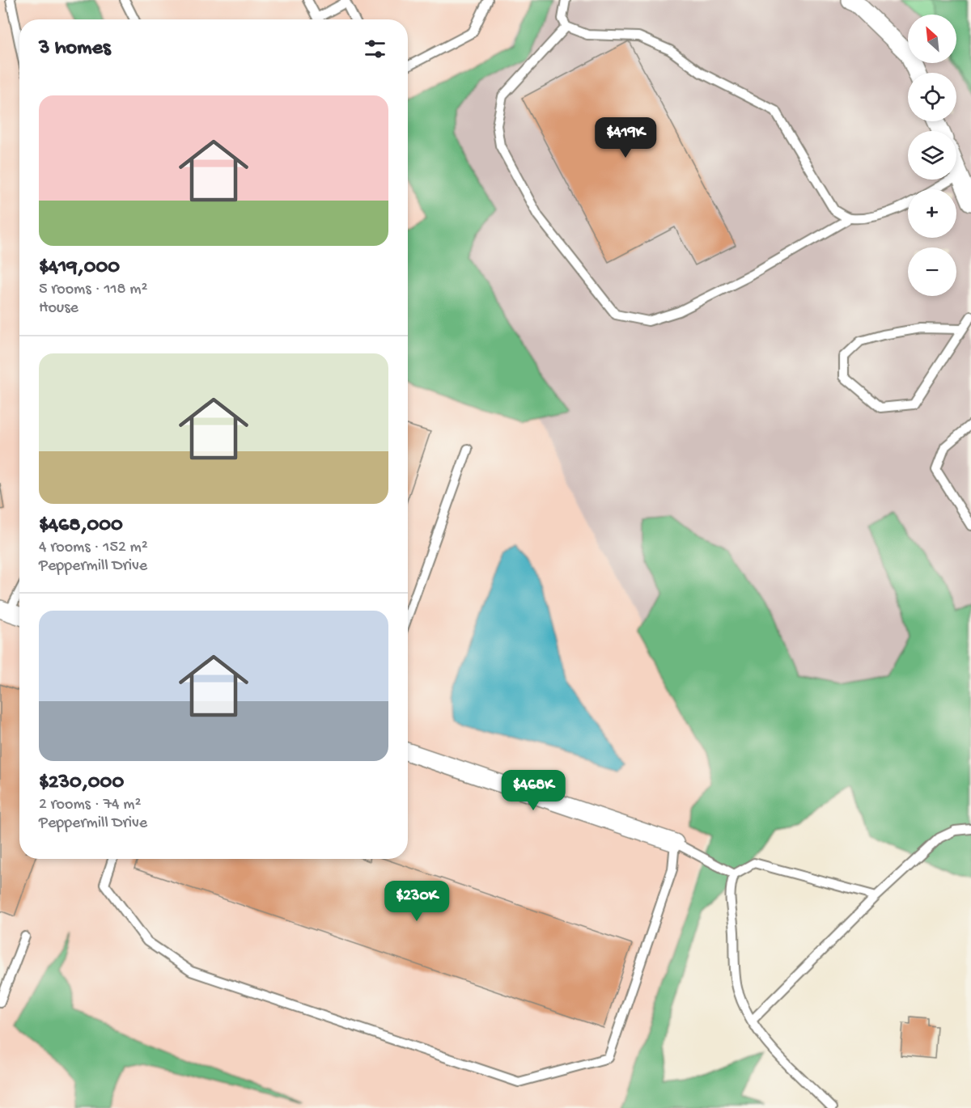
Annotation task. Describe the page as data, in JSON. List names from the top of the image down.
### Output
{
  "north": "top left",
  "page": {
    "map_buttons": ["+", "−"],
    "heading": "3 homes",
    "list": [
      {
        "name": "$419,000",
        "note": "5 rooms · 118 m² · House"
      },
      {
        "name": "$468,000",
        "note": "4 rooms · 152 m² · Peppermill Drive"
      },
      {
        "name": "$230,000",
        "note": "2 rooms · 74 m² · Peppermill Drive"
      }
    ],
    "price": ["$419K", "$468K", "$230K"]
  }
}
